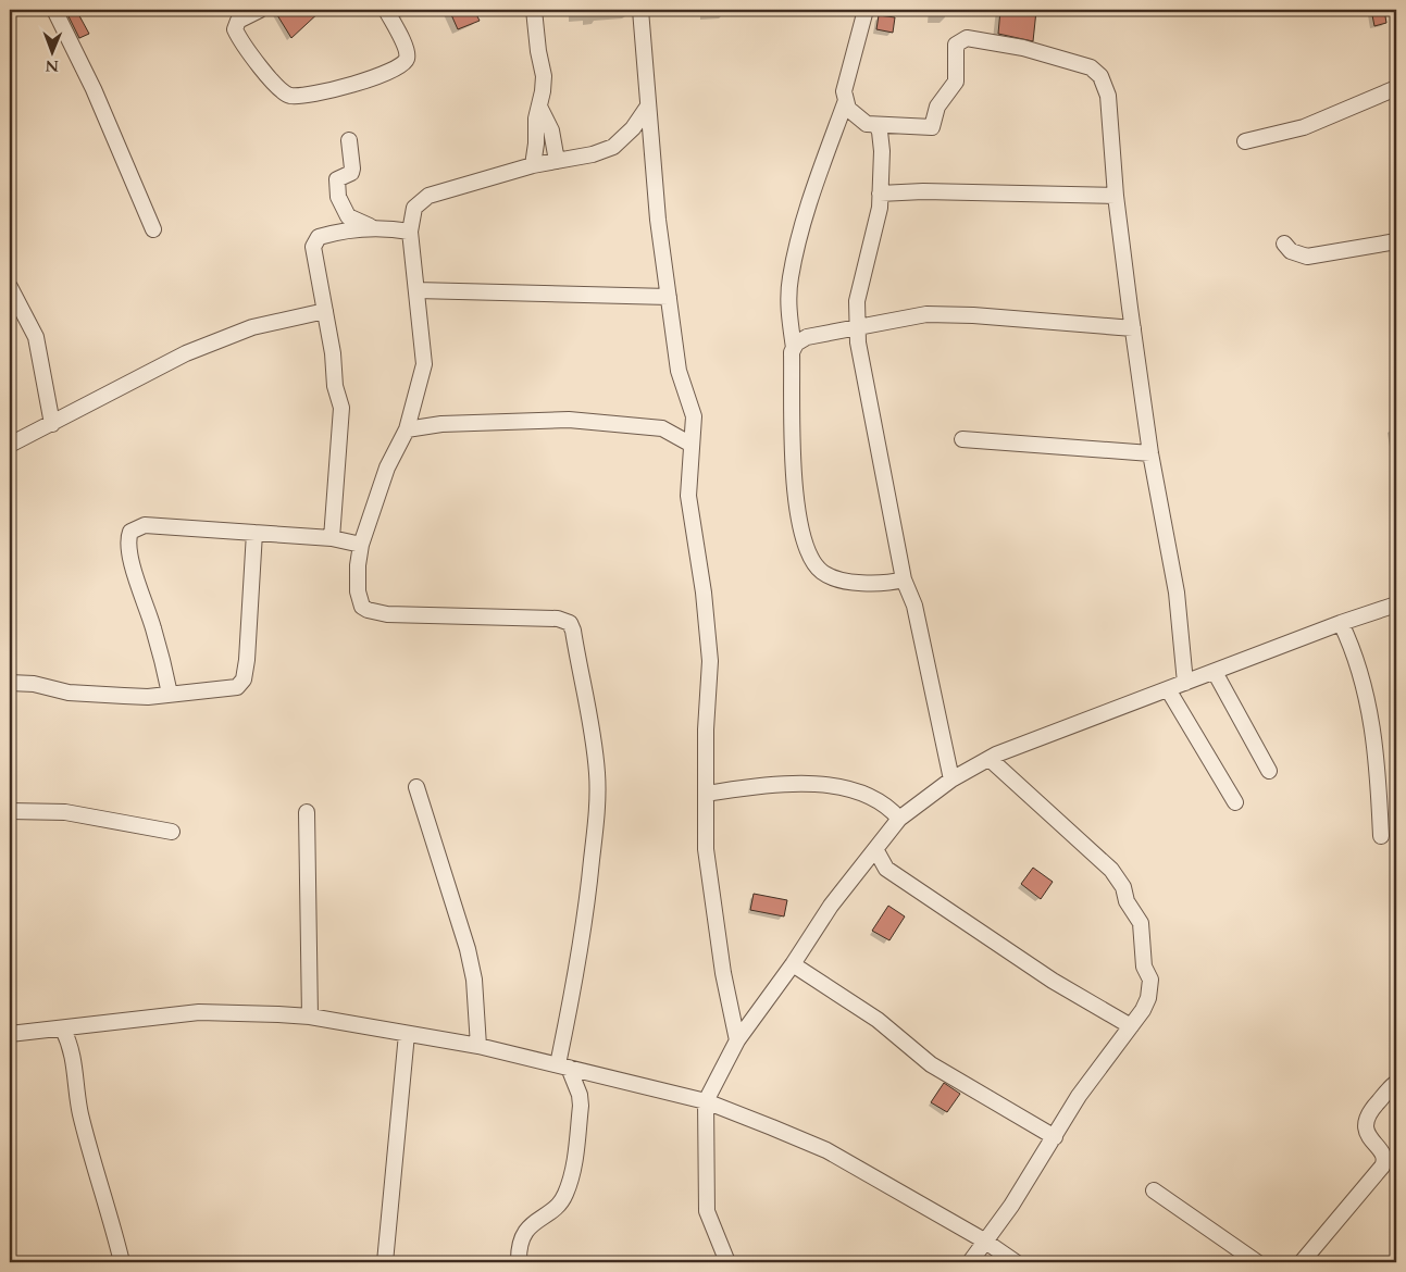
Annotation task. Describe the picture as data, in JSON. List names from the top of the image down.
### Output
{
  "north": "bottom"
}
